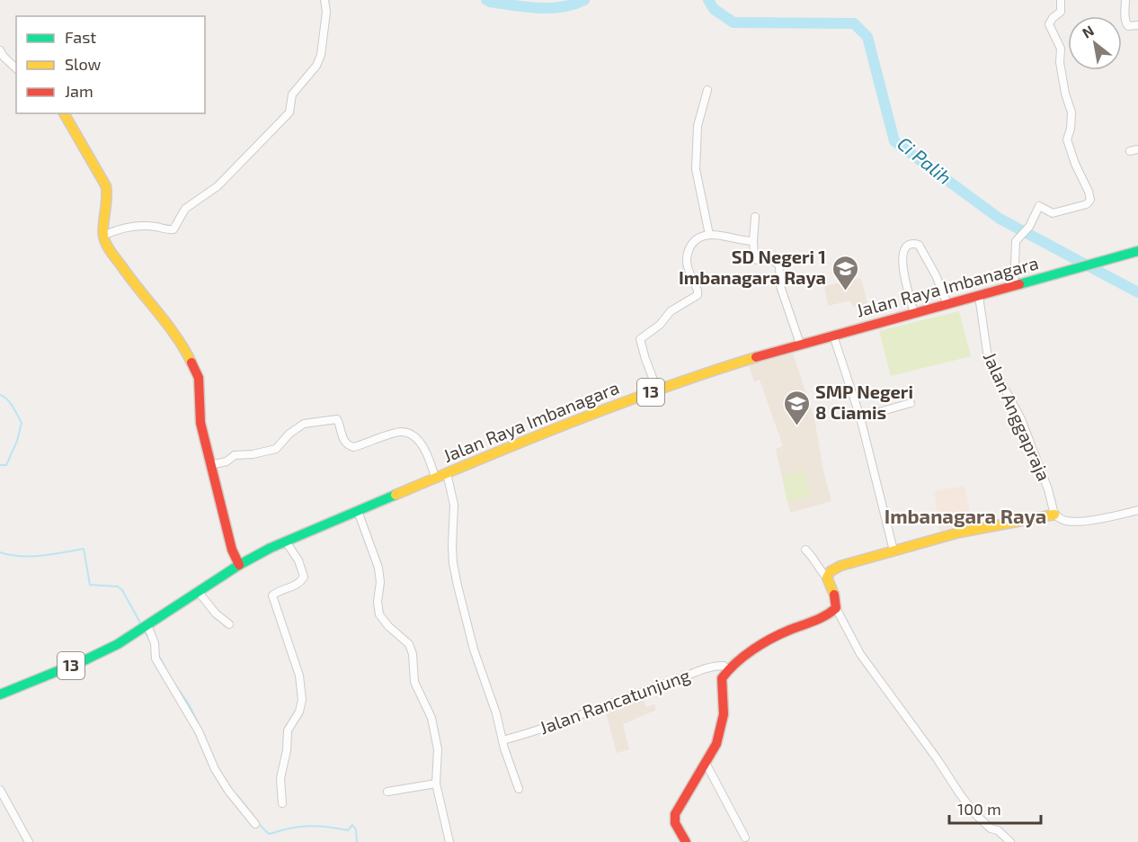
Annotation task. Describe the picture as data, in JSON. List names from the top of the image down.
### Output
{
  "streets": {
    "main road": ["Jalan Raya Imbanagara", "13"],
    "street": ["Jalan Anggapraja", "Jalan Rancatunjung"]
  },
  "crossings": [
    ["Jalan Raya Imbanagara", "Jalan Anggapraja"]
  ],
  "districts": ["Imbanagara Raya"],
  "water": ["Ci Palih"],
  "places": {
    "school or university": ["SD Negeri 1 Imbanagara Raya", "SMP Negeri 8 Ciamis"]
  },
  "legend": ["Fast", "Slow", "Jam"],
  "scale_bar": "100 m",
  "north": "top left"
}
